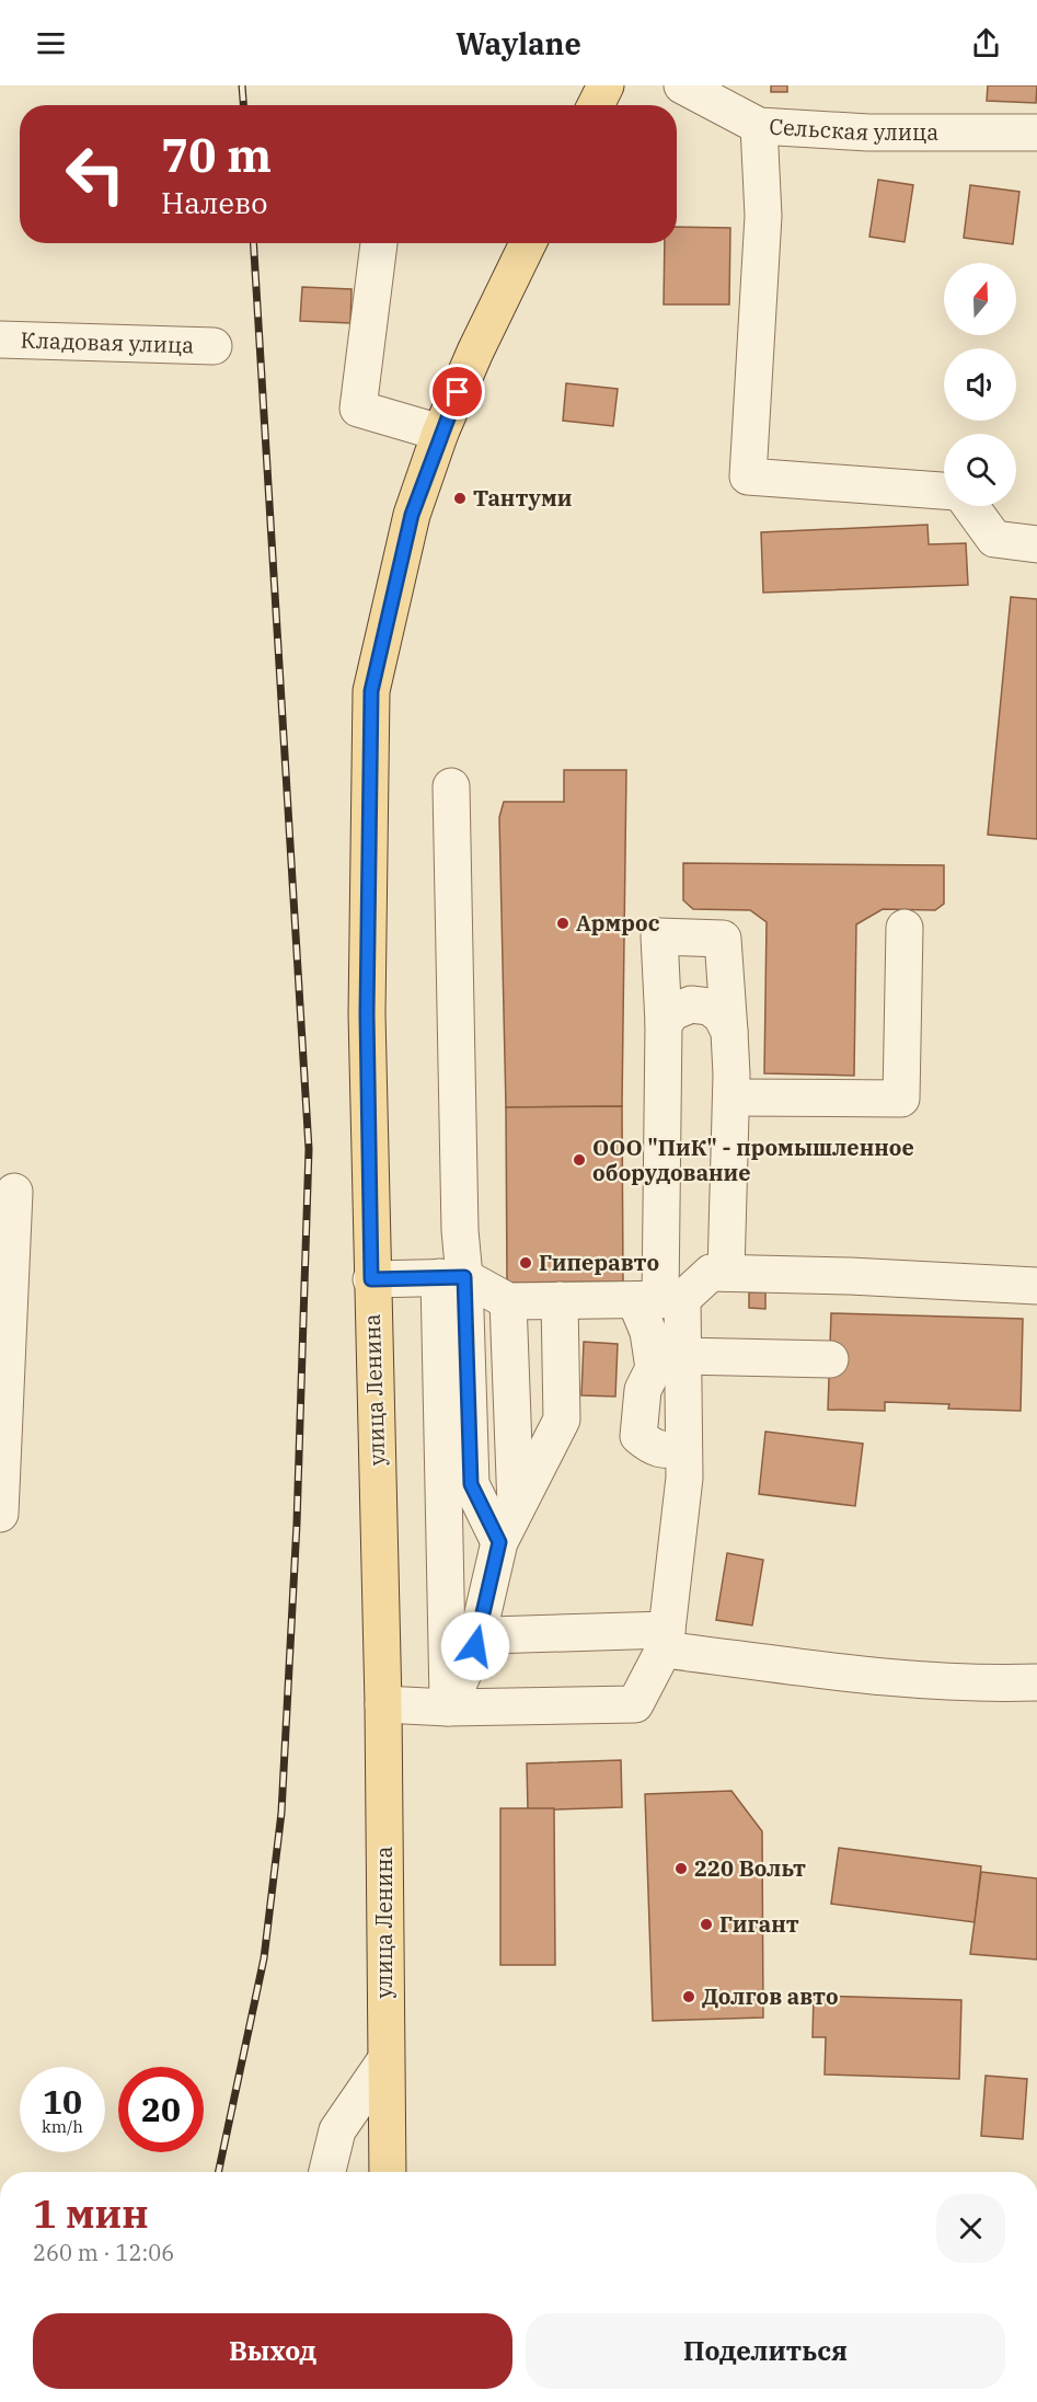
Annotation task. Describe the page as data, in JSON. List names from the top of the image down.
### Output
{
  "streets": {
    "main road": ["улица Ленина"],
    "street": ["Сельская улица", "Кладовая улица"]
  },
  "places": [
    "Тантуми",
    "Армрос",
    "ООО \"ПиК\" - промышленное оборудование",
    "Гиперавто",
    "220 Вольт",
    "Гигант",
    "Долгов авто"
  ],
  "north": "top",
  "page": {
    "header": "Waylane",
    "turn": ["70 m", "Налево"],
    "speed": "10 km/h",
    "limit": "20",
    "heading": ["1 мин", "260 m · 12:06"],
    "buttons": ["Выход", "Поделиться"]
  }
}
